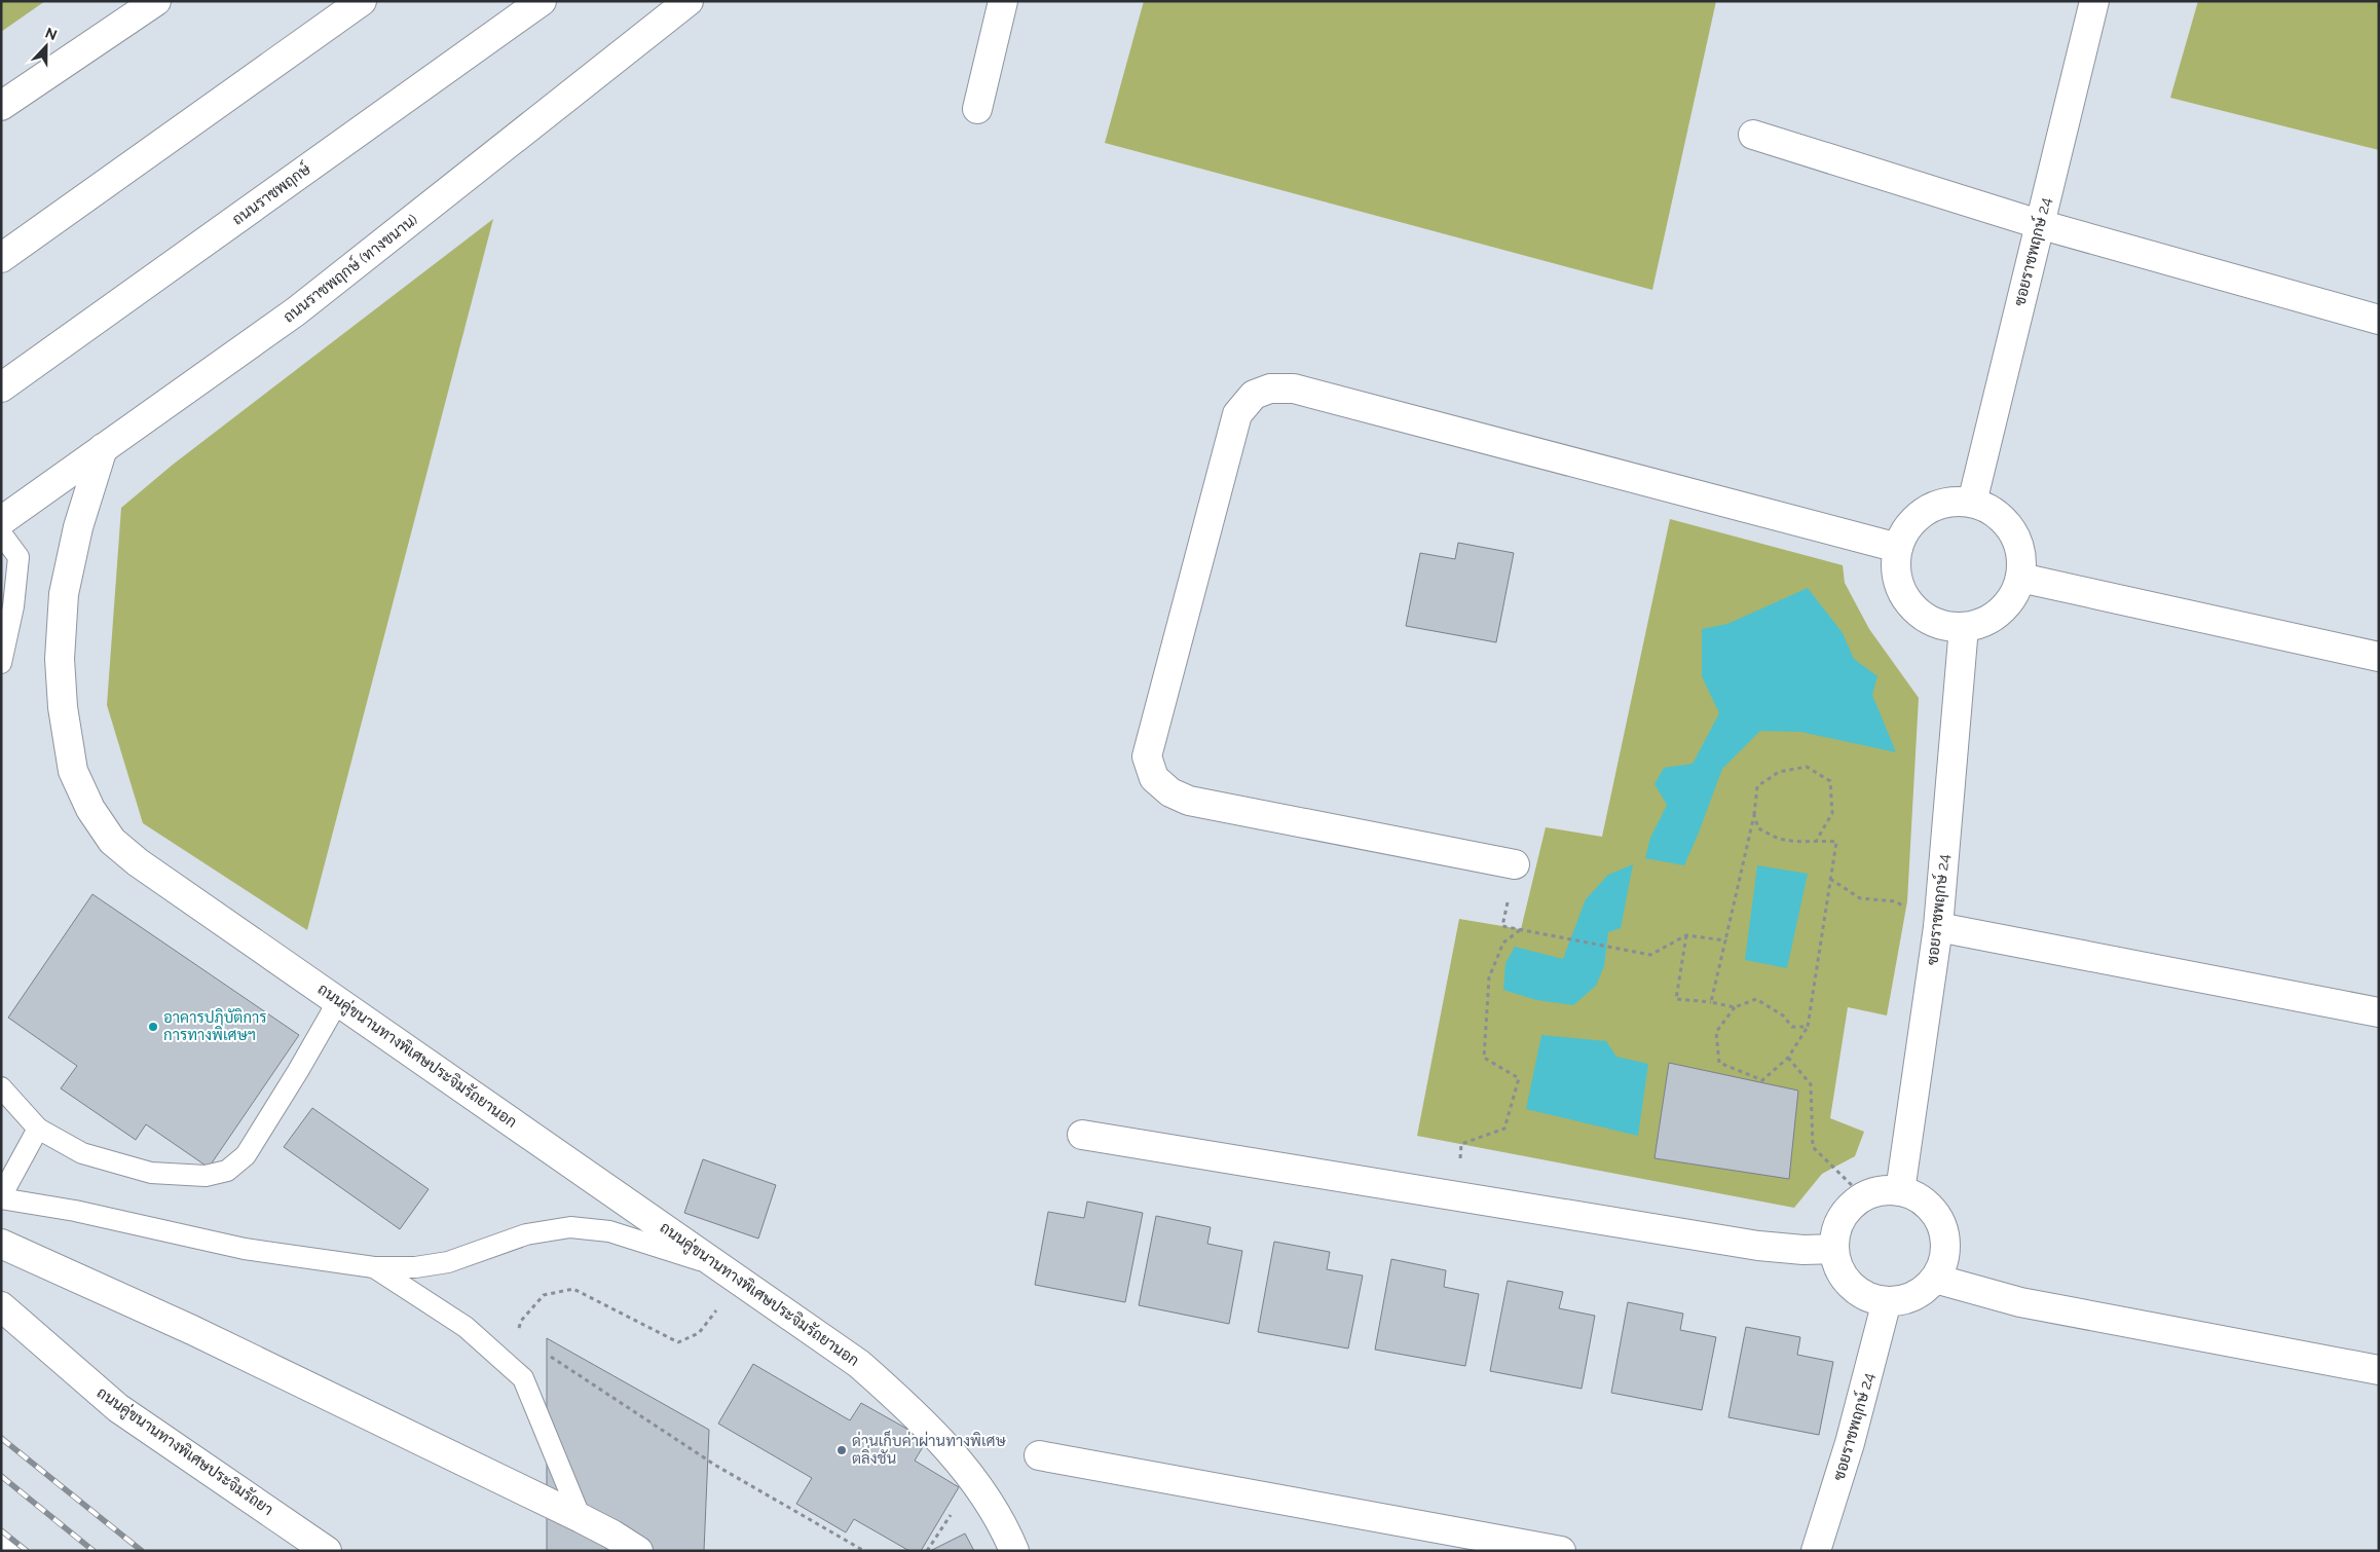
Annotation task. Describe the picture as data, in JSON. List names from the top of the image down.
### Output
{
  "streets": {
    "main road": [
      "ถนนราชพฤกษ์",
      "ซอยราชพฤกษ์ 24",
      "ถนนราชพฤกษ์ (ทางขนาน)",
      "ถนนคู่ขนานทางพิเศษประจิมรัถยานอก",
      "ถนนคู่ขนานทางพิเศษประจิมรัถยา"
    ]
  },
  "crossings": [
    ["ถนนราชพฤกษ์ (ทางขนาน)", "ถนนคู่ขนานทางพิเศษประจิมรัถยานอก"]
  ],
  "places": ["อาคารปฏิบัติการ การทางพิเศษฯ", "ด่านเก็บค่าผ่านทางพิเศษ ตลิ่งชัน"],
  "north": "top"
}
